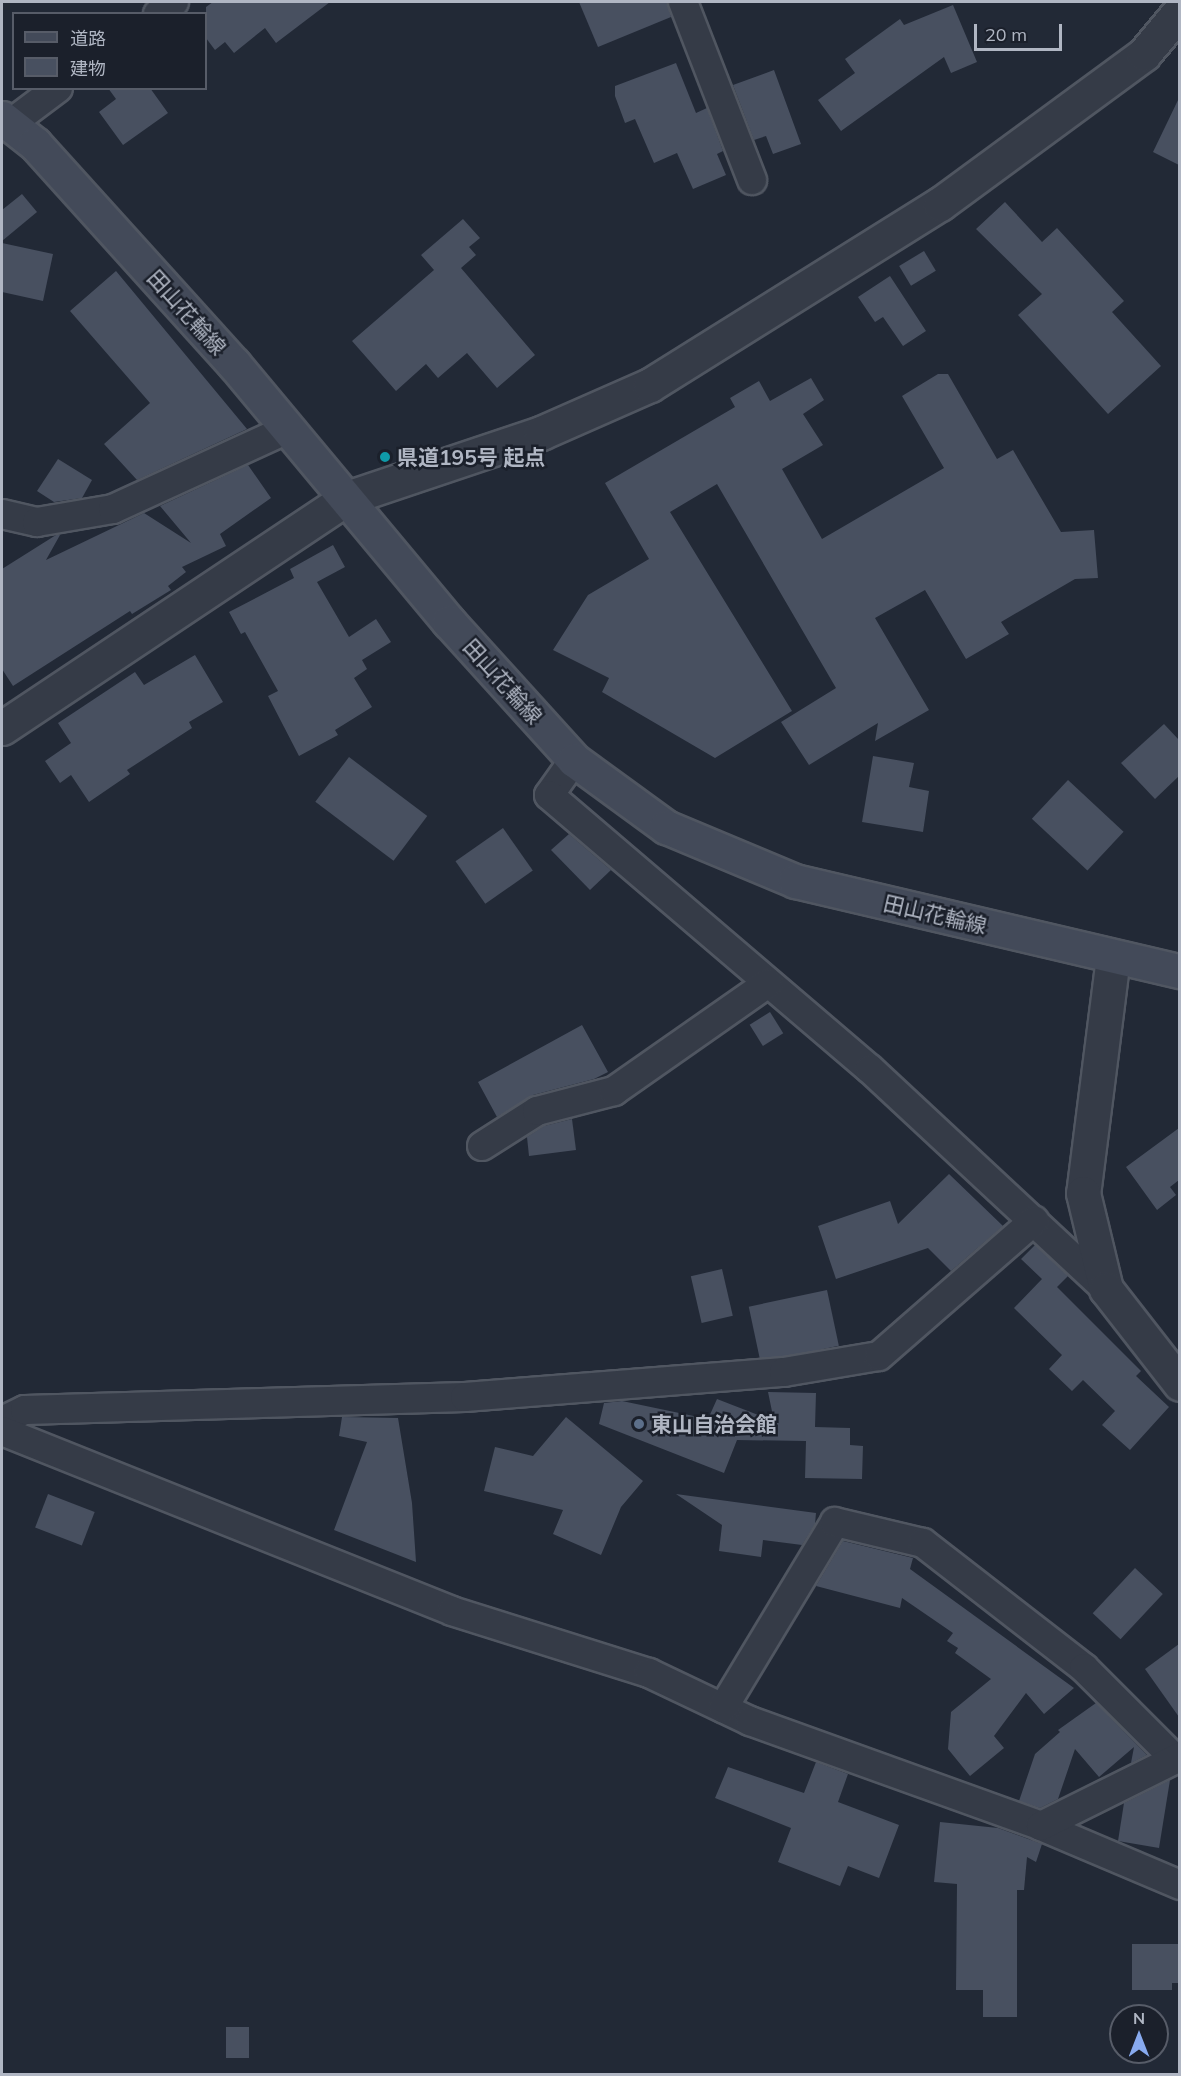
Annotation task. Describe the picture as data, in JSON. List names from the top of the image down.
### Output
{
  "streets": {
    "main road": ["田山花輪線"]
  },
  "places": ["県道195号 起点", "東山自治会館"],
  "legend": ["道路", "建物"],
  "scale_bar": "20 m",
  "north": "top"
}
